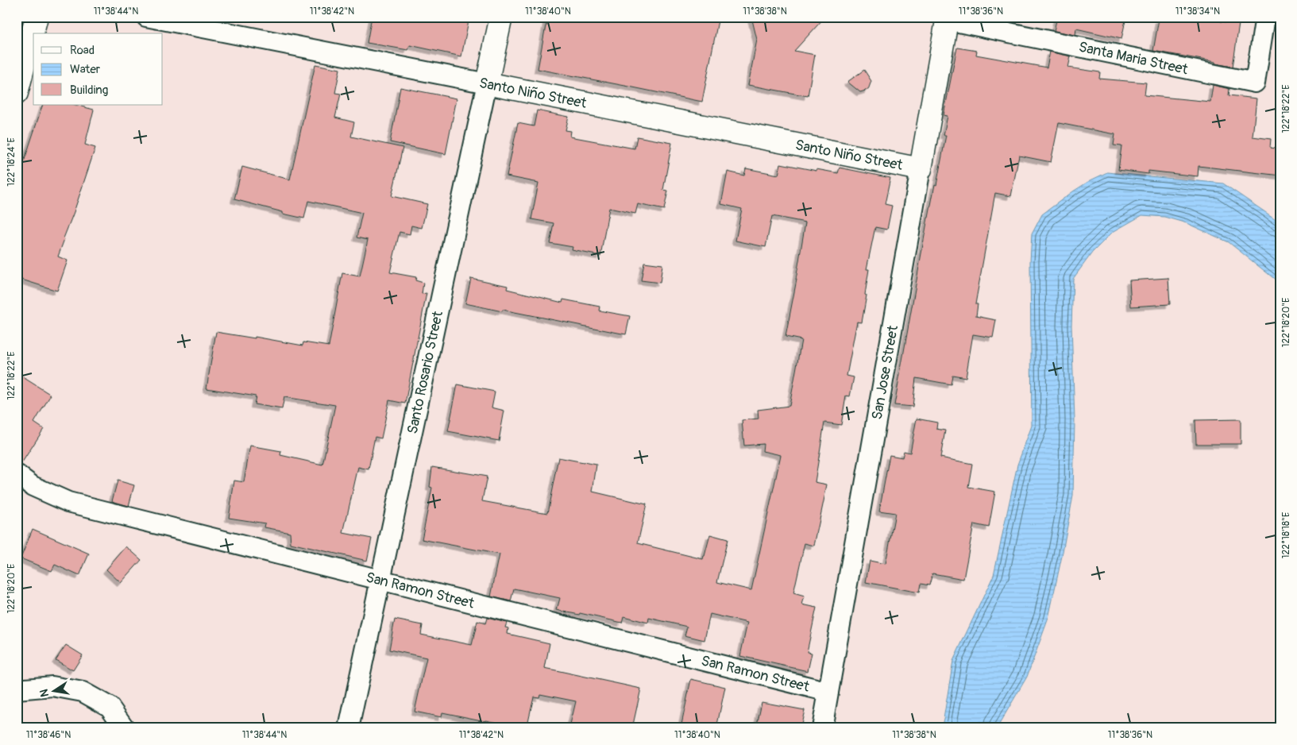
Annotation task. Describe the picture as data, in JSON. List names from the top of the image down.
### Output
{
  "streets": {
    "main road": ["Santo Niño Street", "Santo Rosario Street", "San Jose Street"],
    "street": ["Santa Maria Street", "San Ramon Street"]
  },
  "crossings": [
    ["Santa Maria Street", "San Jose Street"],
    ["Santo Niño Street", "Santo Rosario Street"],
    ["Santo Niño Street", "San Jose Street"],
    ["Santo Rosario Street", "San Ramon Street"],
    ["San Jose Street", "San Ramon Street"]
  ],
  "legend": ["Road", "Water", "Building"],
  "north": "left",
  "coordinates": [
    "11°38'44\"N",
    "11°38'42\"N",
    "11°38'40\"N",
    "11°38'38\"N",
    "11°38'36\"N",
    "11°38'34\"N",
    "122°18'22\"E",
    "122°18'24\"E",
    "122°18'20\"E",
    "122°18'18\"E",
    "11°38'46\"N"
  ]
}
